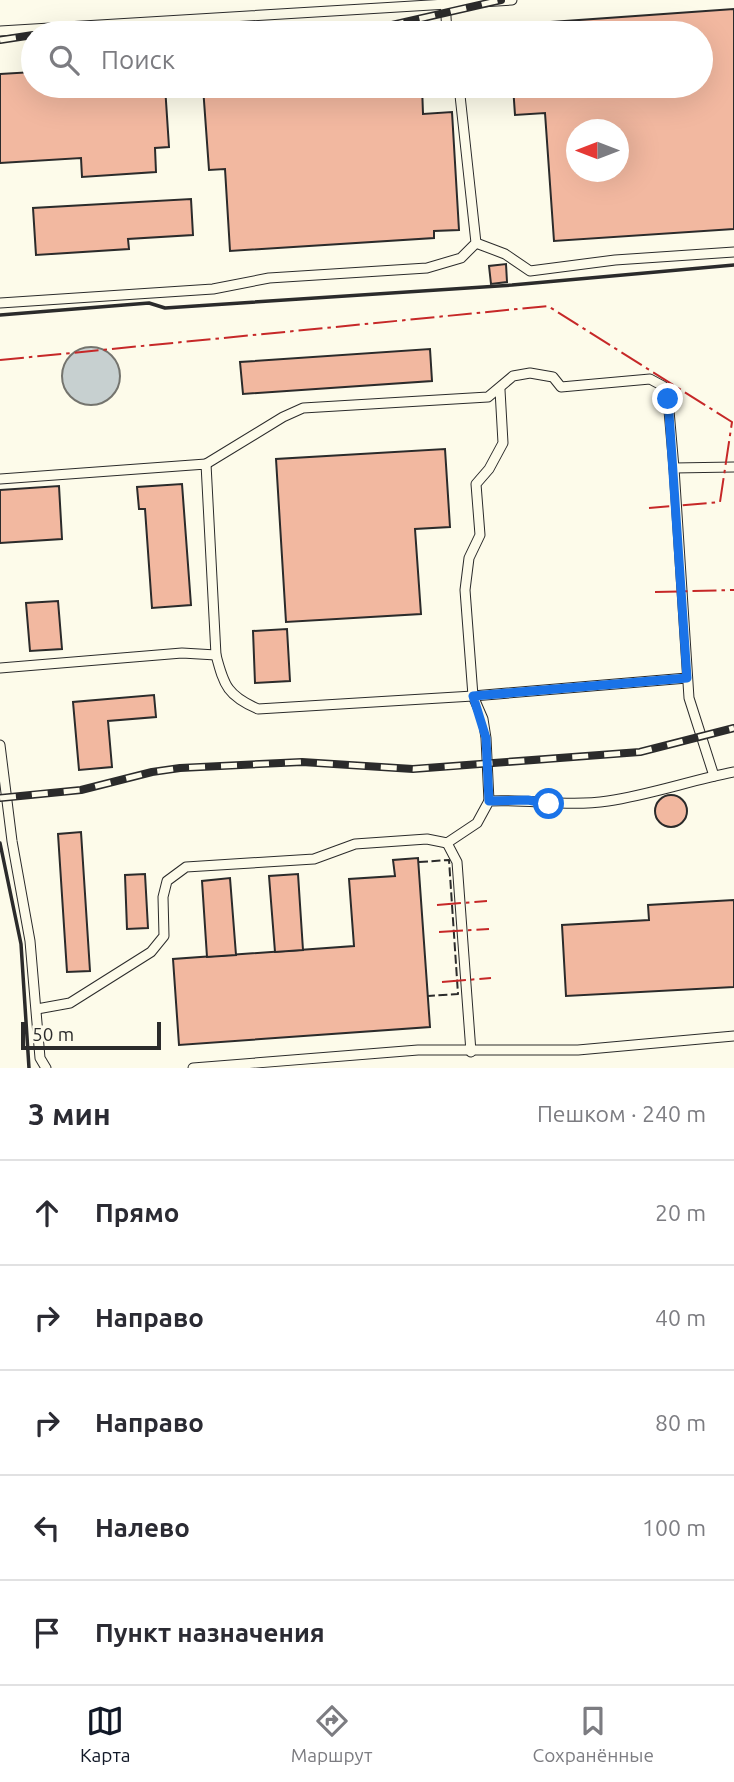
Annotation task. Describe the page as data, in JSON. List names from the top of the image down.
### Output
{
  "scale_bar": "50 m",
  "north": "left",
  "page": {
    "search": "Поиск",
    "scale": "50 m",
    "heading": ["3 мин", "Пешком · 240 m"],
    "list": [
      ["Прямо", "20 m"],
      ["Направо", "40 m"],
      ["Направо", "80 m"],
      ["Налево", "100 m"],
      "Пункт назначения"
    ],
    "nav": ["Карта", "Маршрут", "Сохранённые"]
  }
}
